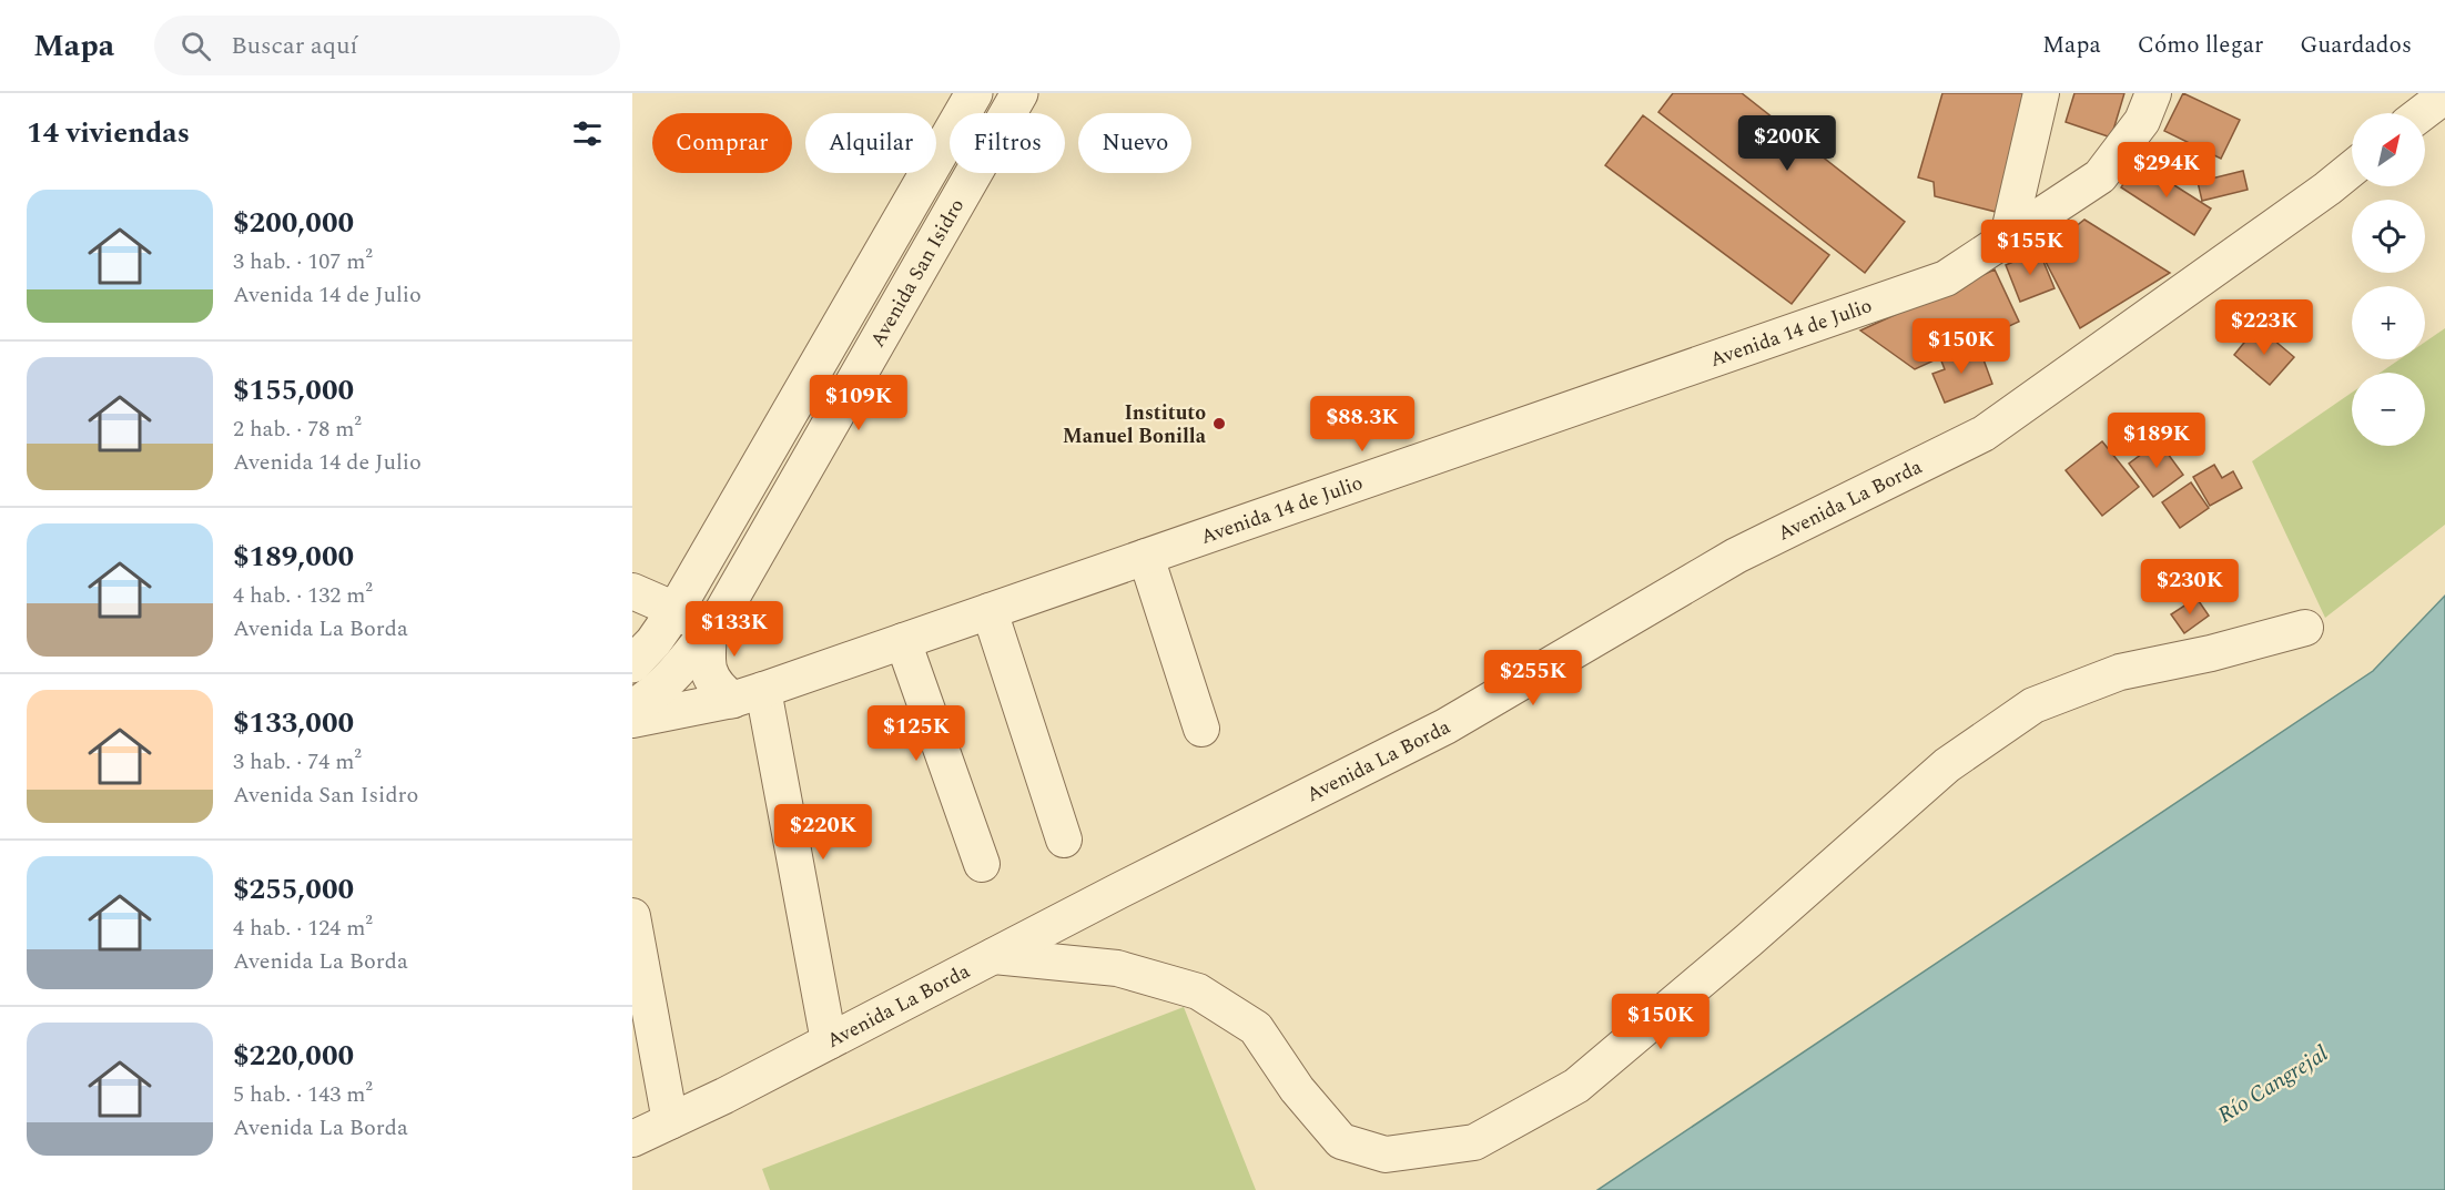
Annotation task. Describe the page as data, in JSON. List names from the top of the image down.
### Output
{
  "streets": {
    "street": ["Avenida San Isidro", "Avenida 14 de Julio", "Avenida La Borda"]
  },
  "water": ["Río Cangrejal"],
  "places": ["Instituto Manuel Bonilla"],
  "north": "top right",
  "page": {
    "header": "Mapa",
    "search": "Buscar aquí",
    "nav": ["Mapa", "Cómo llegar", "Guardados"],
    "heading": "14 viviendas",
    "map_buttons": ["+", "−"],
    "chip": [
      "Comprar",
      "Alquilar",
      "Filtros",
      "Nuevo"
    ],
    "price": [
      "$200K",
      "$294K",
      "$155K",
      "$223K",
      "$150K",
      "$109K",
      "$88.3K",
      "$189K",
      "$230K",
      "$133K",
      "$255K",
      "$125K",
      "$220K",
      "$150K"
    ],
    "list": [
      {
        "name": "$200,000",
        "note": "3 hab. · 107 m² · Avenida 14 de Julio"
      },
      {
        "name": "$155,000",
        "note": "2 hab. · 78 m² · Avenida 14 de Julio"
      },
      {
        "name": "$189,000",
        "note": "4 hab. · 132 m² · Avenida La Borda"
      },
      {
        "name": "$133,000",
        "note": "3 hab. · 74 m² · Avenida San Isidro"
      },
      {
        "name": "$255,000",
        "note": "4 hab. · 124 m² · Avenida La Borda"
      },
      {
        "name": "$220,000",
        "note": "5 hab. · 143 m² · Avenida La Borda"
      }
    ]
  }
}
